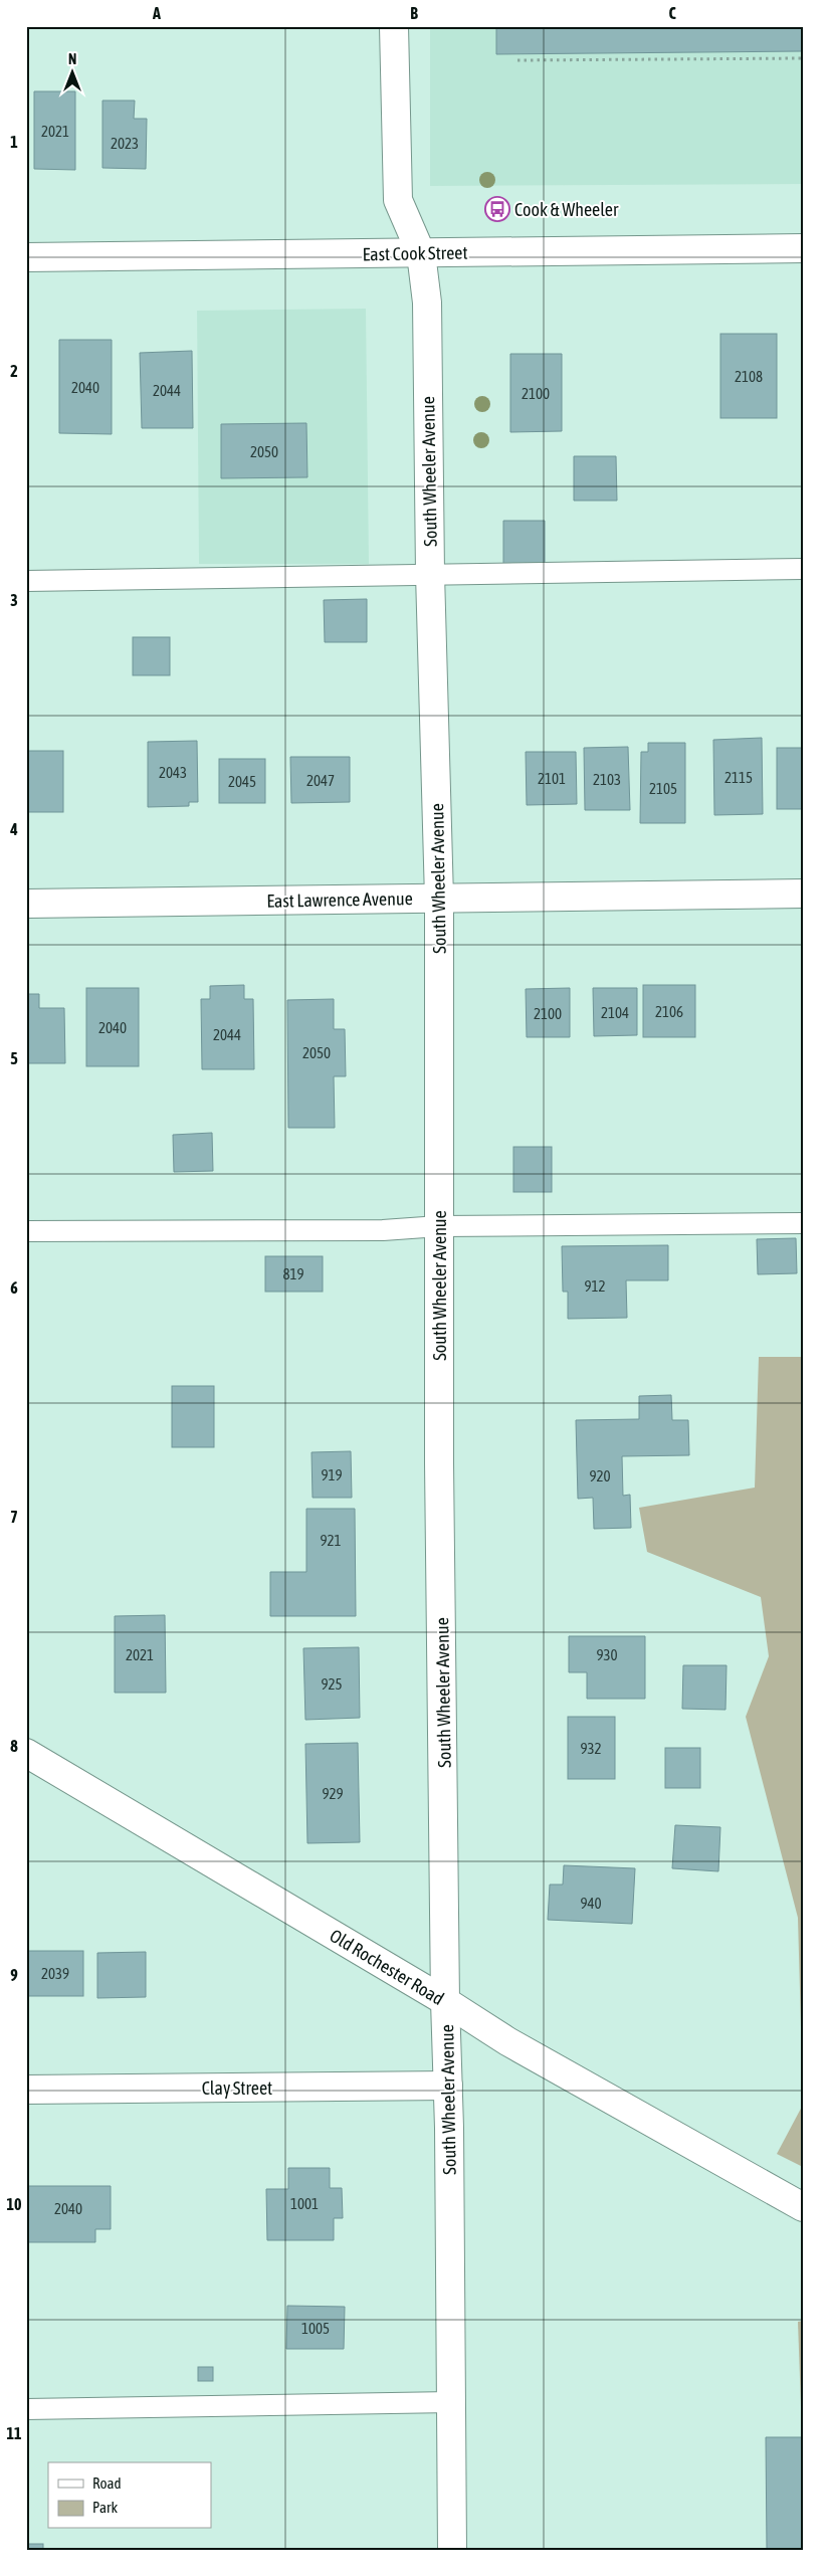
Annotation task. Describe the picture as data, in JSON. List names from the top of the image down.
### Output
{
  "streets": {
    "street": [
      "East Cook Street",
      "South Wheeler Avenue",
      "East Lawrence Avenue",
      "Old Rochester Road",
      "Clay Street"
    ]
  },
  "crossings": [
    ["East Cook Street", "South Wheeler Avenue"],
    ["South Wheeler Avenue", "East Lawrence Avenue"],
    ["South Wheeler Avenue", "Old Rochester Road"],
    ["South Wheeler Avenue", "Clay Street"]
  ],
  "places": {
    "bus stop": ["Cook & Wheeler"]
  },
  "house_numbers": [
    "2021",
    "2023",
    "2108",
    "2040",
    "2044",
    "2100",
    "2050",
    "2043",
    "2115",
    "2101",
    "2103",
    "2047",
    "2045",
    "2105",
    "2106",
    "2104",
    "2100",
    "2040",
    "2044",
    "2050",
    "819",
    "912",
    "919",
    "920",
    "921",
    "2021",
    "930",
    "925",
    "932",
    "929",
    "940",
    "2039",
    "1001",
    "2040",
    "1005"
  ],
  "legend": ["Road", "Park"],
  "north": "top",
  "grid": {
    "columns": ["A", "B", "C"],
    "rows": [
      "1",
      "2",
      "3",
      "4",
      "5",
      "6",
      "7",
      "8",
      "9",
      "10",
      "11"
    ]
  }
}
